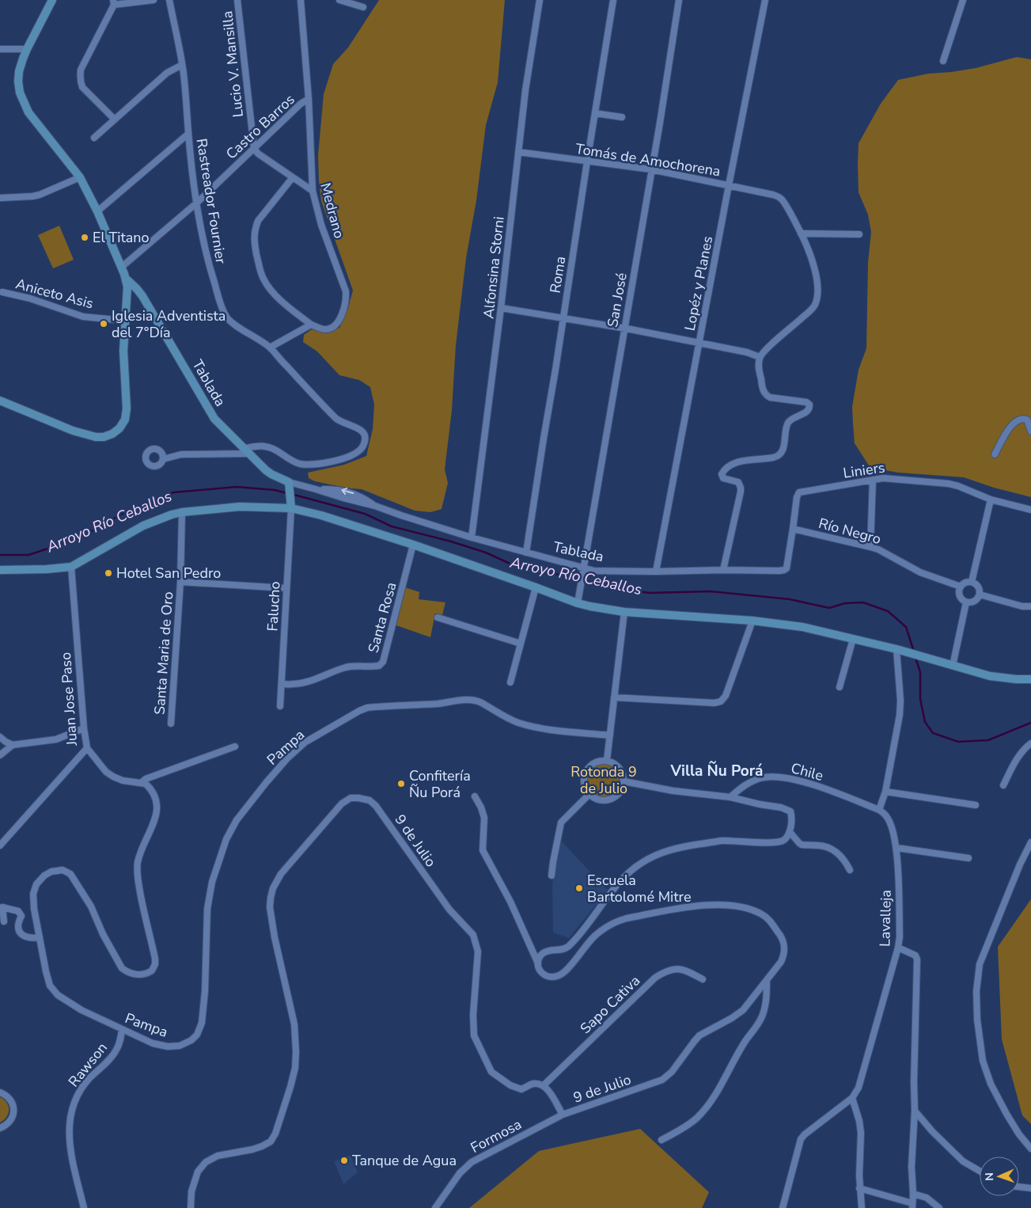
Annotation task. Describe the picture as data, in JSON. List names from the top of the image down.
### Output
{
  "streets": {
    "main road": ["Tablada"],
    "street": [
      "Lucio V. Mansilla",
      "Castro Barros",
      "Tomás de Amochorena",
      "Rastreador Fournier",
      "Medrano",
      "Alfonsina Storni",
      "Roma",
      "Lopéz y Planes",
      "Aniceto Asis",
      "San José",
      "Liniers",
      "Río Negro",
      "Falucho",
      "Santa Rosa",
      "Santa Maria de Oro",
      "Juan Jose Paso",
      "Pampa",
      "Chile",
      "9 de Julio",
      "Lavalleja",
      "Sapo Cativa",
      "Rawson",
      "Formosa"
    ]
  },
  "crossings": [
    ["Lucio V. Mansilla", "Castro Barros"],
    ["Castro Barros", "Rastreador Fournier"],
    ["Castro Barros", "Medrano"],
    ["Tomás de Amochorena", "Alfonsina Storni"],
    ["Tomás de Amochorena", "Roma"],
    ["Tomás de Amochorena", "Lopéz y Planes"],
    ["Tomás de Amochorena", "San José"],
    ["Rastreador Fournier", "Tablada"],
    ["Alfonsina Storni", "Tablada"],
    ["Roma", "Tablada"],
    ["Lopéz y Planes", "Tablada"],
    ["San José", "Tablada"],
    ["Tablada", "Liniers"],
    ["Tablada", "Río Negro"],
    ["Liniers", "Río Negro"],
    ["Falucho", "Santa Rosa"],
    ["Pampa", "Rawson"],
    ["Chile", "Lavalleja"],
    ["9 de Julio", "Sapo Cativa"],
    ["9 de Julio", "Formosa"]
  ],
  "districts": ["Villa Ñu Porá"],
  "water": ["Arroyo Río Ceballos"],
  "parks": ["Rotonda 9 de Julio"],
  "places": [
    "El Titano",
    "Iglesia Adventista del 7°Día",
    "Hotel San Pedro",
    "Confitería Ñu Porá",
    "Escuela Bartolomé Mitre",
    "Tanque de Agua"
  ],
  "north": "left"
}
